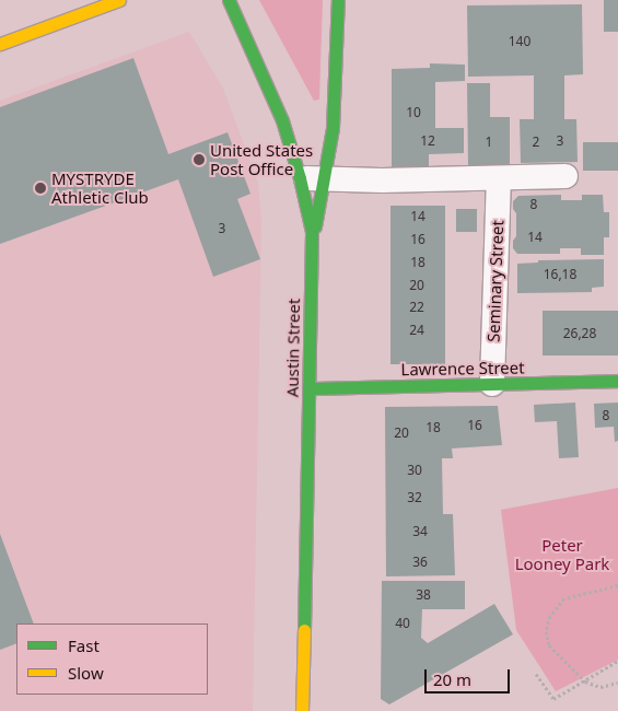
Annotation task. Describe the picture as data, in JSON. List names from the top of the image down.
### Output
{
  "streets": {
    "main road": ["Austin Street", "Lawrence Street"],
    "street": ["Seminary Street"]
  },
  "crossings": [
    ["Seminary Street", "Lawrence Street"],
    ["Austin Street", "Lawrence Street"]
  ],
  "parks": ["Peter Looney Park"],
  "places": ["United States Post Office", "MYSTRYDE Athletic Club"],
  "house_numbers": [
    "140",
    "10",
    "12",
    "3",
    "1",
    "2",
    "8",
    "14",
    "3",
    "14",
    "16",
    "18",
    "16,18",
    "20",
    "22",
    "24",
    "26,28",
    "8",
    "16",
    "18",
    "20",
    "30",
    "32",
    "34",
    "36",
    "38",
    "40"
  ],
  "legend": ["Fast", "Slow"],
  "scale_bar": "20 m"
}
